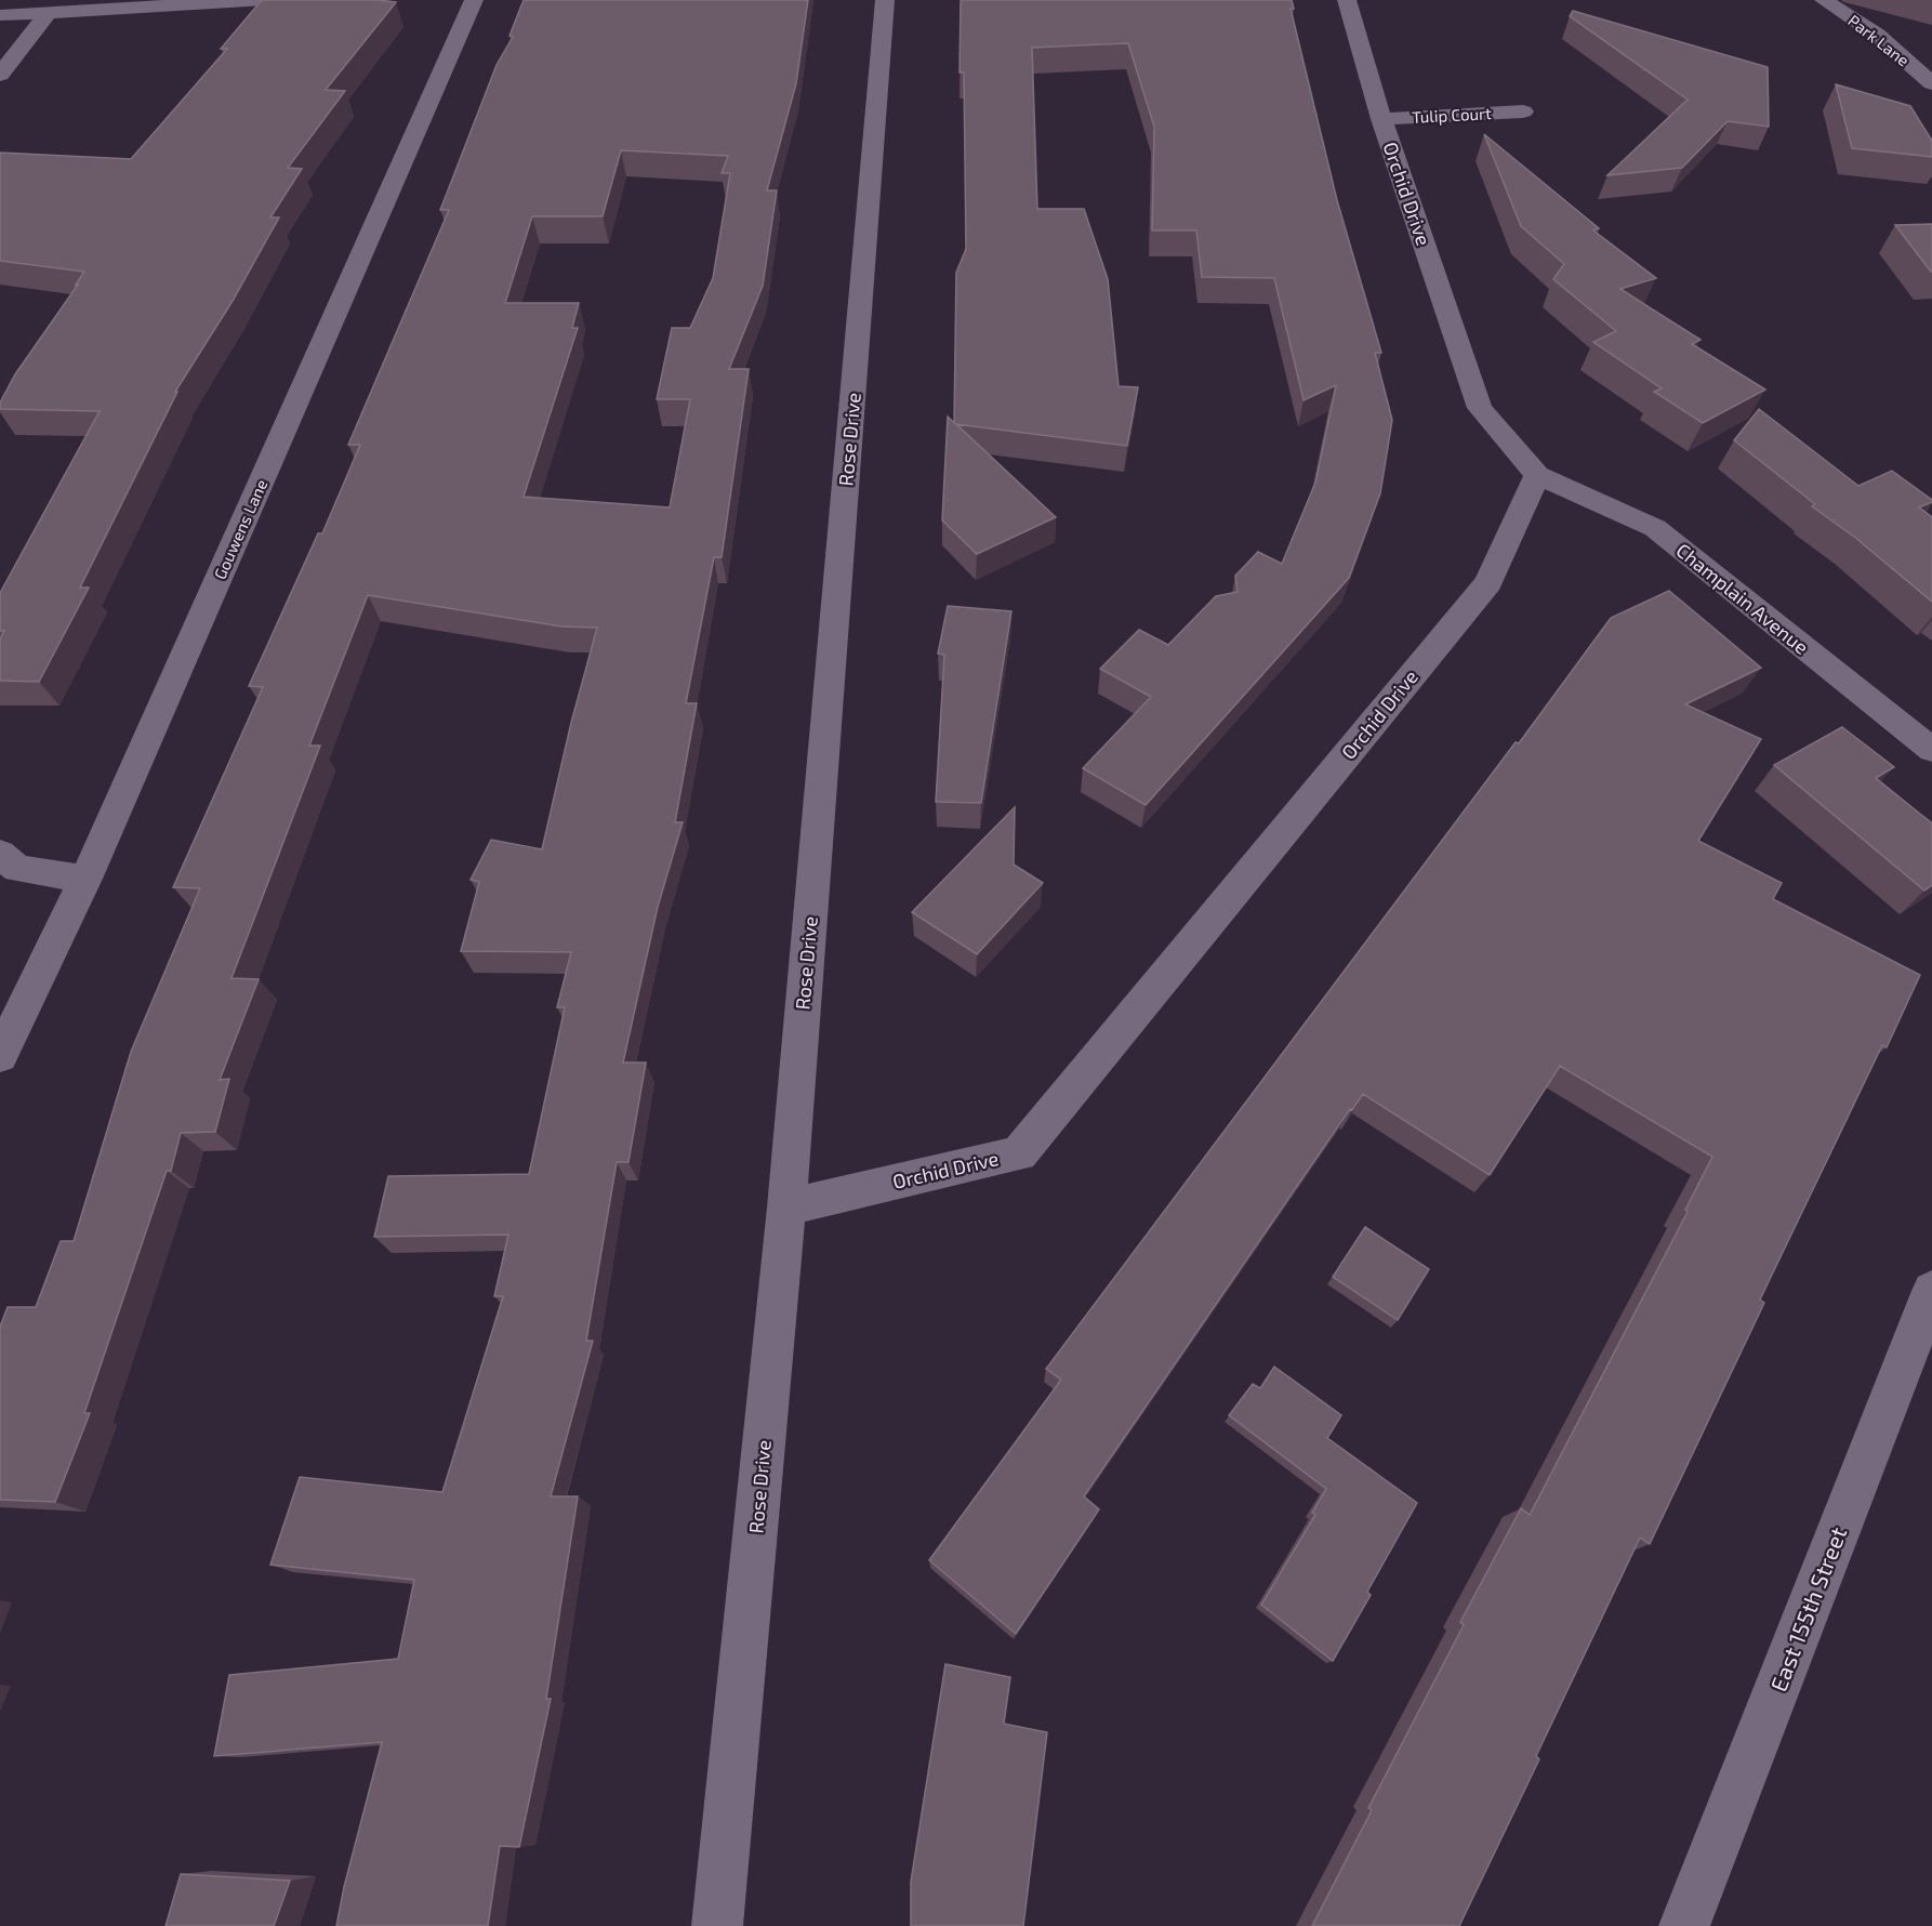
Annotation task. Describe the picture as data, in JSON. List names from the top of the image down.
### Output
{
  "streets": {
    "street": [
      "Park Lane",
      "Tulip Court",
      "Orchid Drive",
      "Rose Drive",
      "Gouwens Lane",
      "Champlain Avenue",
      "East 155th Street"
    ]
  },
  "crossings": [
    ["Tulip Court", "Orchid Drive"],
    ["Orchid Drive", "Rose Drive"],
    ["Orchid Drive", "Champlain Avenue"]
  ]
}
